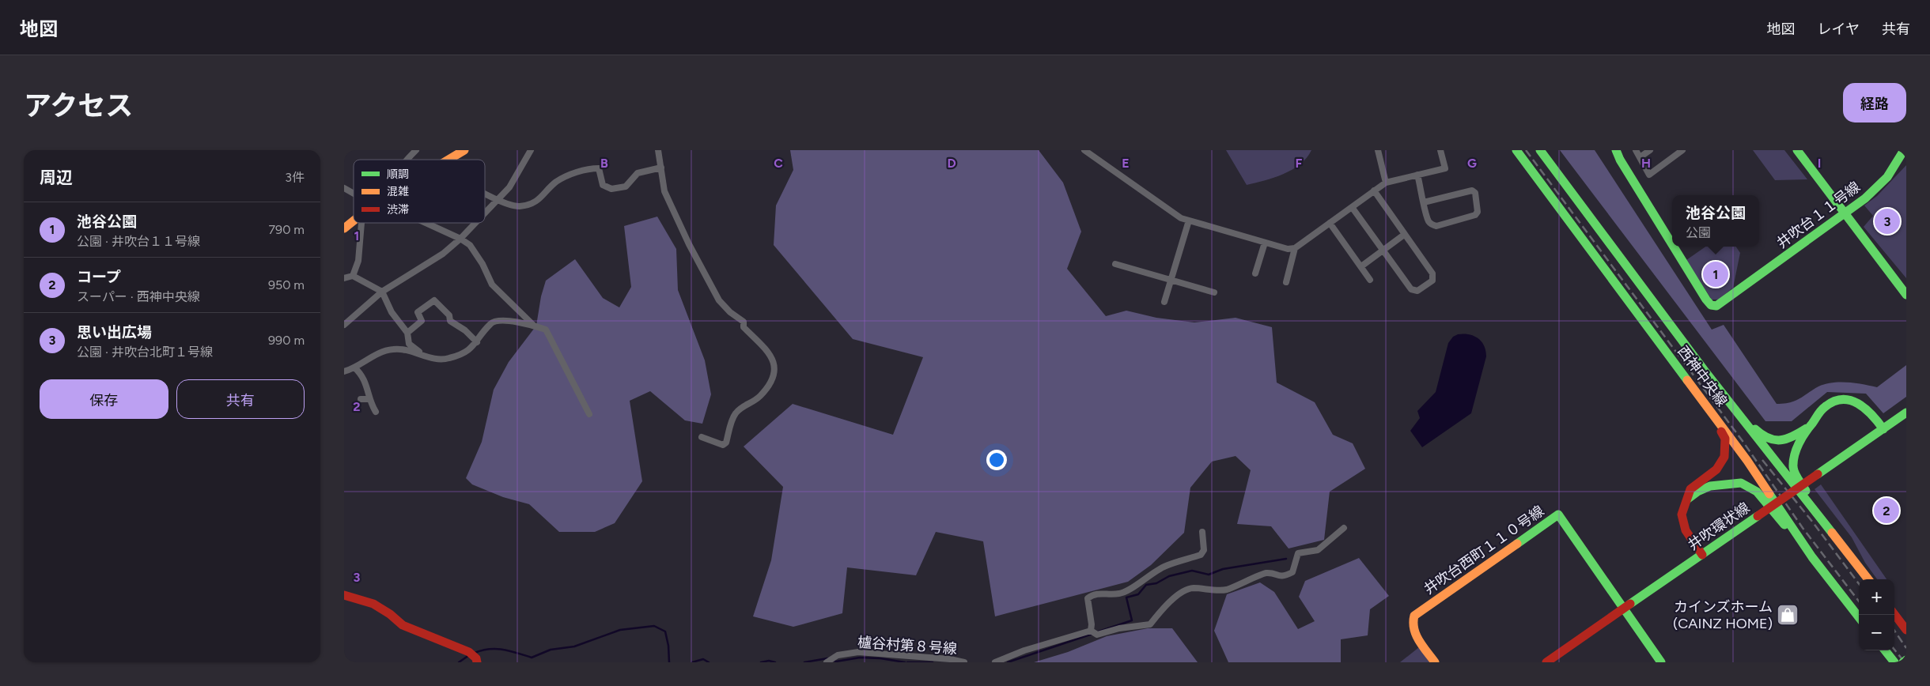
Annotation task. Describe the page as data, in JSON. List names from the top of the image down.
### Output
{
  "streets": {
    "street": [
      "井吹台１１号線",
      "西神中央線",
      "井吹環状線",
      "井吹台西町１１０号線",
      "櫨谷村第８号線"
    ]
  },
  "crossings": [
    ["井吹環状線", "井吹台西町１１０号線"]
  ],
  "places": {
    "shop": ["カインズホーム (CAINZ HOME)"]
  },
  "legend": ["順調", "混雑", "渋滞"],
  "page": {
    "header": "地図",
    "nav": ["地図", "レイヤ", "共有"],
    "title": "アクセス",
    "buttons": [
      "経路",
      ["保存", "共有"]
    ],
    "heading": ["周辺", "3件"],
    "popup": ["池谷公園", "公園"],
    "list": [
      {
        "mark": "1",
        "name": "池谷公園",
        "note": "公園 · 井吹台１１号線",
        "value": "790 m"
      },
      {
        "mark": "2",
        "name": "コープ",
        "note": "スーパー · 西神中央線",
        "value": "950 m"
      },
      {
        "mark": "3",
        "name": "思い出広場",
        "note": "公園 · 井吹台北町１号線",
        "value": "990 m"
      }
    ],
    "pins": ["3", "1", "2"],
    "map_buttons": ["+", "−"]
  },
  "grid": {
    "columns": [
      "B",
      "C",
      "D",
      "E",
      "F",
      "G",
      "H",
      "I"
    ],
    "rows": ["1", "2", "3"]
  }
}
